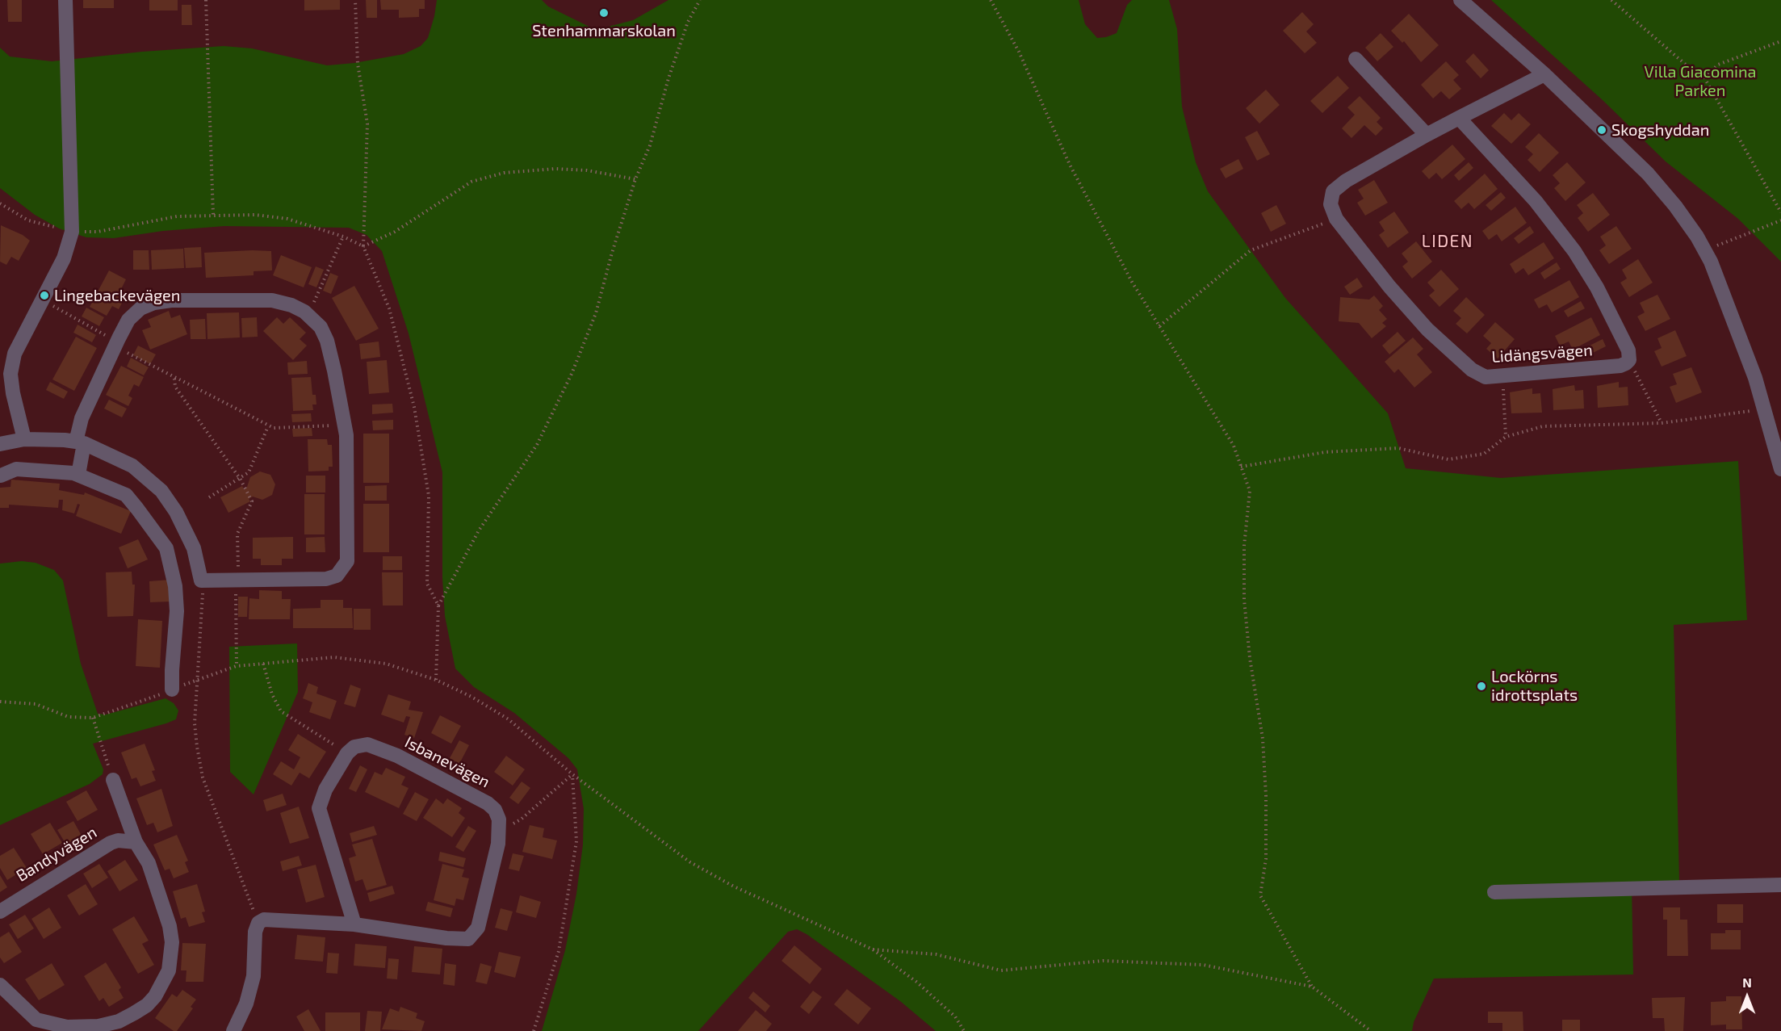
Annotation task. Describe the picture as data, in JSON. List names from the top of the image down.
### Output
{
  "streets": {
    "street": ["Lidängsvägen", "Isbanevägen", "Bandyvägen"]
  },
  "districts": ["LIDEN"],
  "parks": ["Villa Giacomina Parken"],
  "places": [
    "Stenhammarskolan",
    "Skogshyddan",
    "Lingebackevägen",
    "Lockörns idrottsplats"
  ],
  "north": "top"
}
